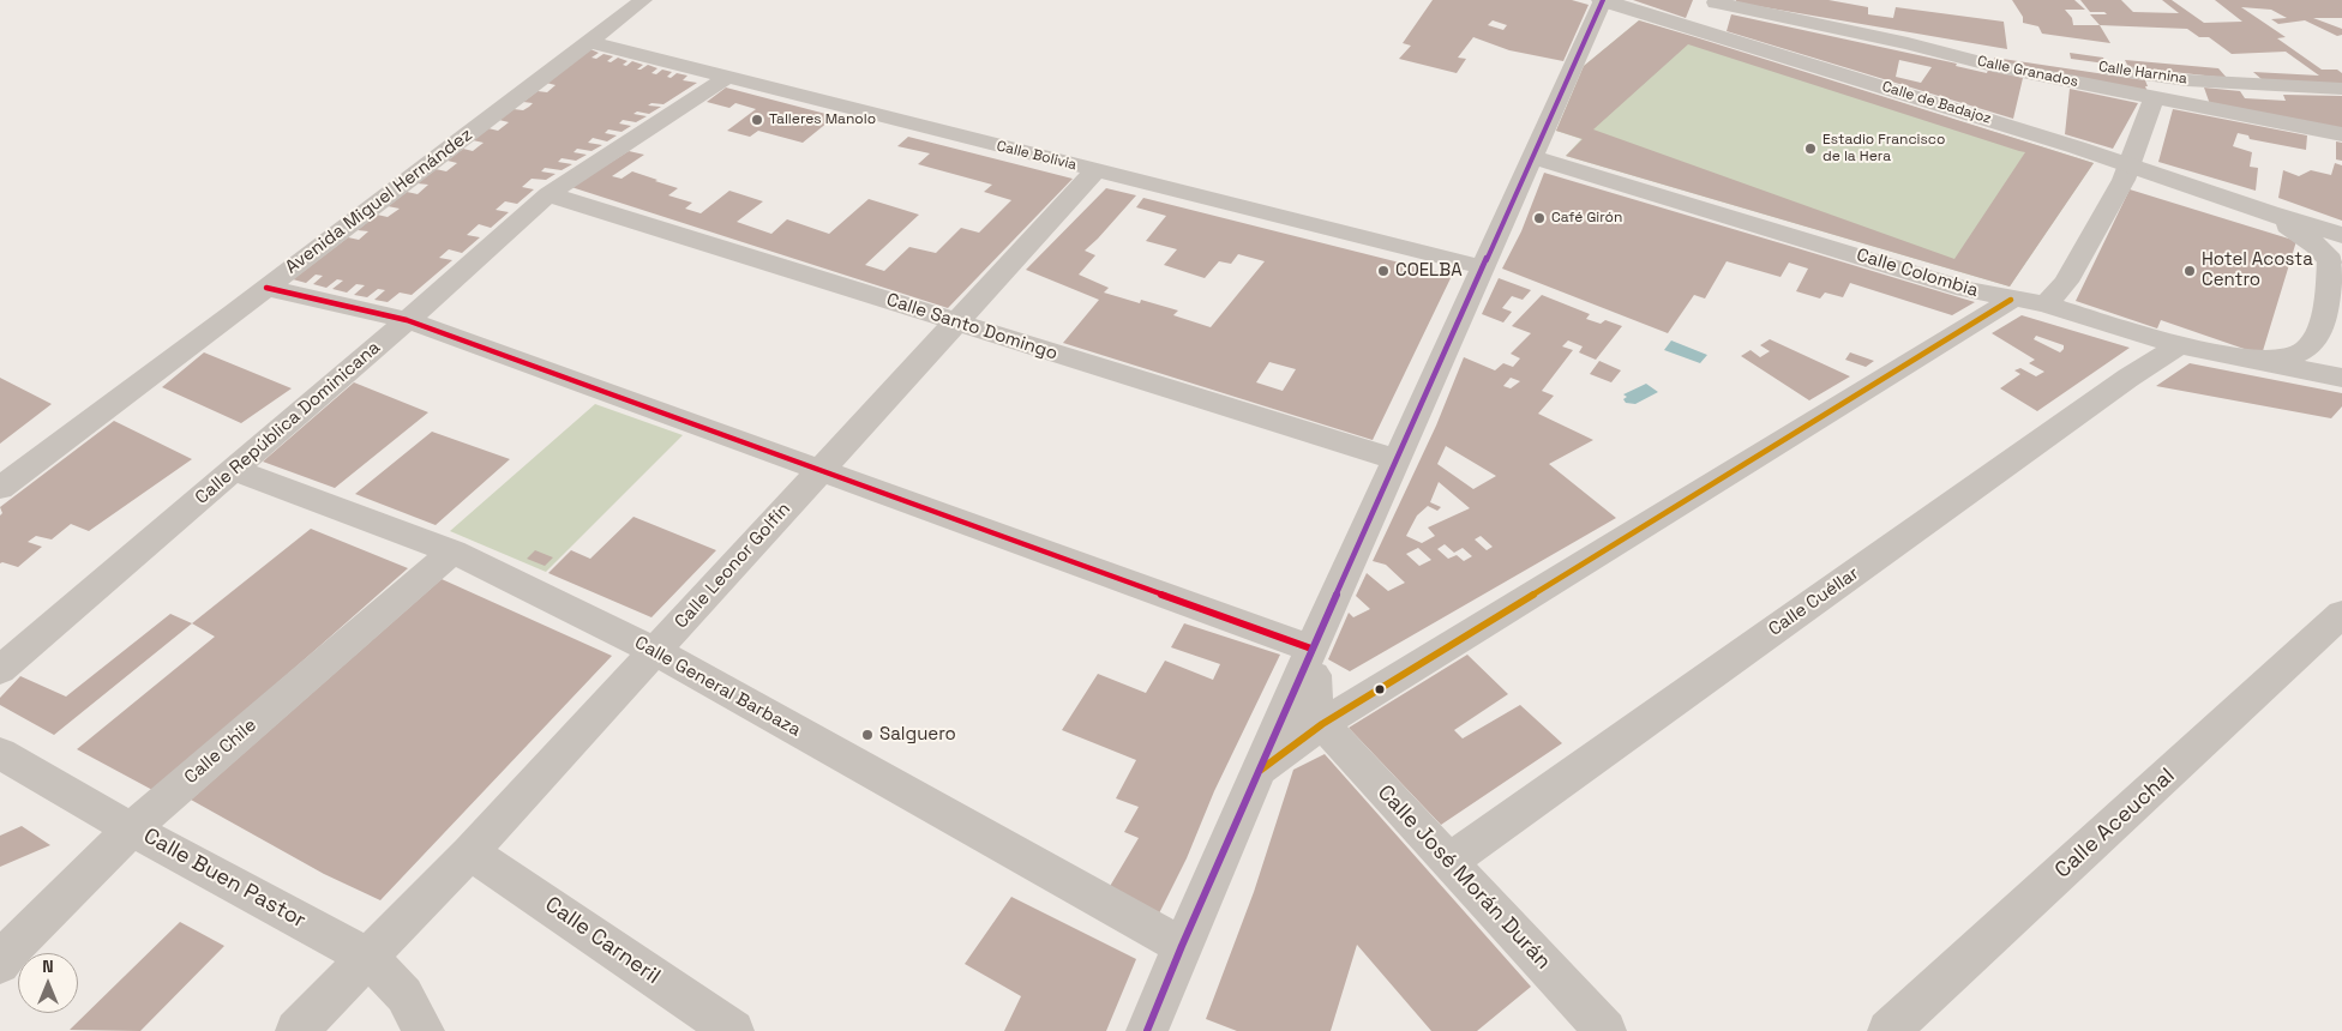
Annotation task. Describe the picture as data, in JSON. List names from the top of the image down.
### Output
{
  "streets": {
    "street": [
      "Calle Granados",
      "Calle Harnina",
      "Calle de Badajoz",
      "Calle Bolivia",
      "Avenida Miguel Hernández",
      "Calle Colombia",
      "Calle Santo Domingo",
      "Calle República Dominicana",
      "Calle Leonor Golfín",
      "Calle Cuéllar",
      "Calle General Barbaza",
      "Calle Chile",
      "Calle Aceuchal",
      "Calle José Morán Durán",
      "Calle Buen Pastor",
      "Calle Carneril"
    ]
  },
  "crossings": [
    ["Calle Granados", "Calle Harnina"],
    ["Calle Bolivia", "Avenida Miguel Hernández"],
    ["Calle Bolivia", "Calle República Dominicana"],
    ["Calle Bolivia", "Calle Leonor Golfín"],
    ["Calle Colombia", "Calle Cuéllar"],
    ["Calle Santo Domingo", "Calle República Dominicana"],
    ["Calle Santo Domingo", "Calle Leonor Golfín"],
    ["Calle República Dominicana", "Calle General Barbaza"],
    ["Calle Leonor Golfín", "Calle General Barbaza"],
    ["Calle Leonor Golfín", "Calle Buen Pastor"],
    ["Calle Leonor Golfín", "Calle Carneril"],
    ["Calle Cuéllar", "Calle José Morán Durán"],
    ["Calle General Barbaza", "Calle Chile"],
    ["Calle Chile", "Calle Buen Pastor"]
  ],
  "places": [
    "Talleres Manolo",
    "Estadio Francisco de la Hera",
    "Café Girón",
    "COELBA",
    "Hotel Acosta Centro",
    "Salguero"
  ],
  "north": "top"
}
